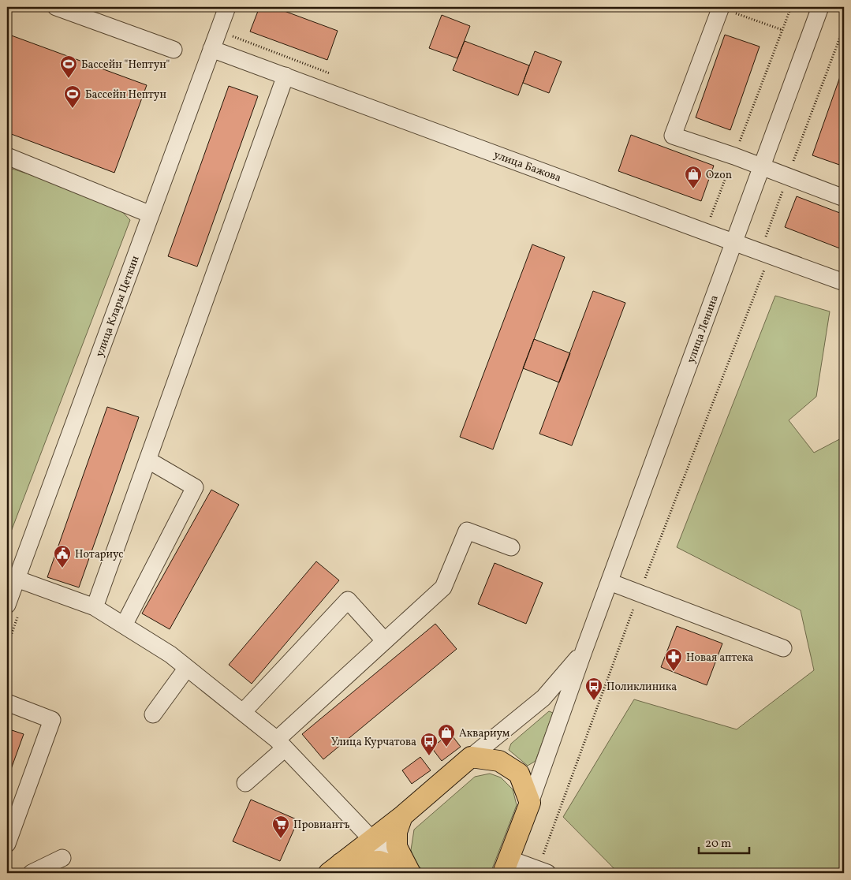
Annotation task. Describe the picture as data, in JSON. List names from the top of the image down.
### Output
{
  "streets": {
    "street": ["улица Бажова", "улица Клары Цеткин", "улица Ленина"]
  },
  "crossings": [
    ["улица Бажова", "улица Клары Цеткин"],
    ["улица Бажова", "улица Ленина"]
  ],
  "places": {
    "sports": ["Бассейн \"Нептун\"", "Бассейн Нептун"],
    "shop": ["Ozon", "Аквариум"],
    "public building": ["Нотариус"],
    "pharmacy": ["Новая аптека"],
    "bus stop": ["Поликлиника", "Улица Курчатова"],
    "supermarket": ["Провиантъ"]
  },
  "scale_bar": "20 m"
}
